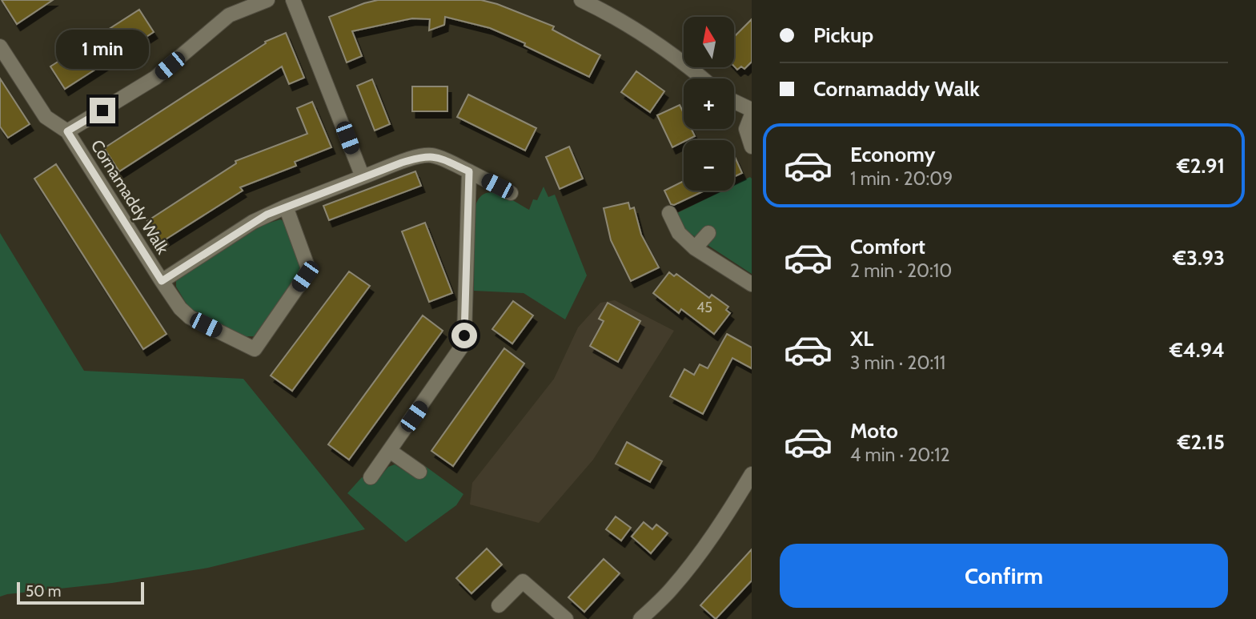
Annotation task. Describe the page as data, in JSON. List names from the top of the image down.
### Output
{
  "streets": {
    "street": ["Cornamaddy Walk"]
  },
  "house_numbers": ["45"],
  "scale_bar": "50 m",
  "north": "top",
  "page": {
    "banner": ["Pickup", "Cornamaddy Walk"],
    "map_buttons": ["+", "−"],
    "bubble": "1 min",
    "list": [
      {
        "name": "Economy",
        "note": "1 min · 20:09",
        "value": "€2.91"
      },
      {
        "name": "Comfort",
        "note": "2 min · 20:10",
        "value": "€3.93"
      },
      {
        "name": "XL",
        "note": "3 min · 20:11",
        "value": "€4.94"
      },
      {
        "name": "Moto",
        "note": "4 min · 20:12",
        "value": "€2.15"
      }
    ],
    "buttons": "Confirm",
    "scale": "50 m"
  }
}
